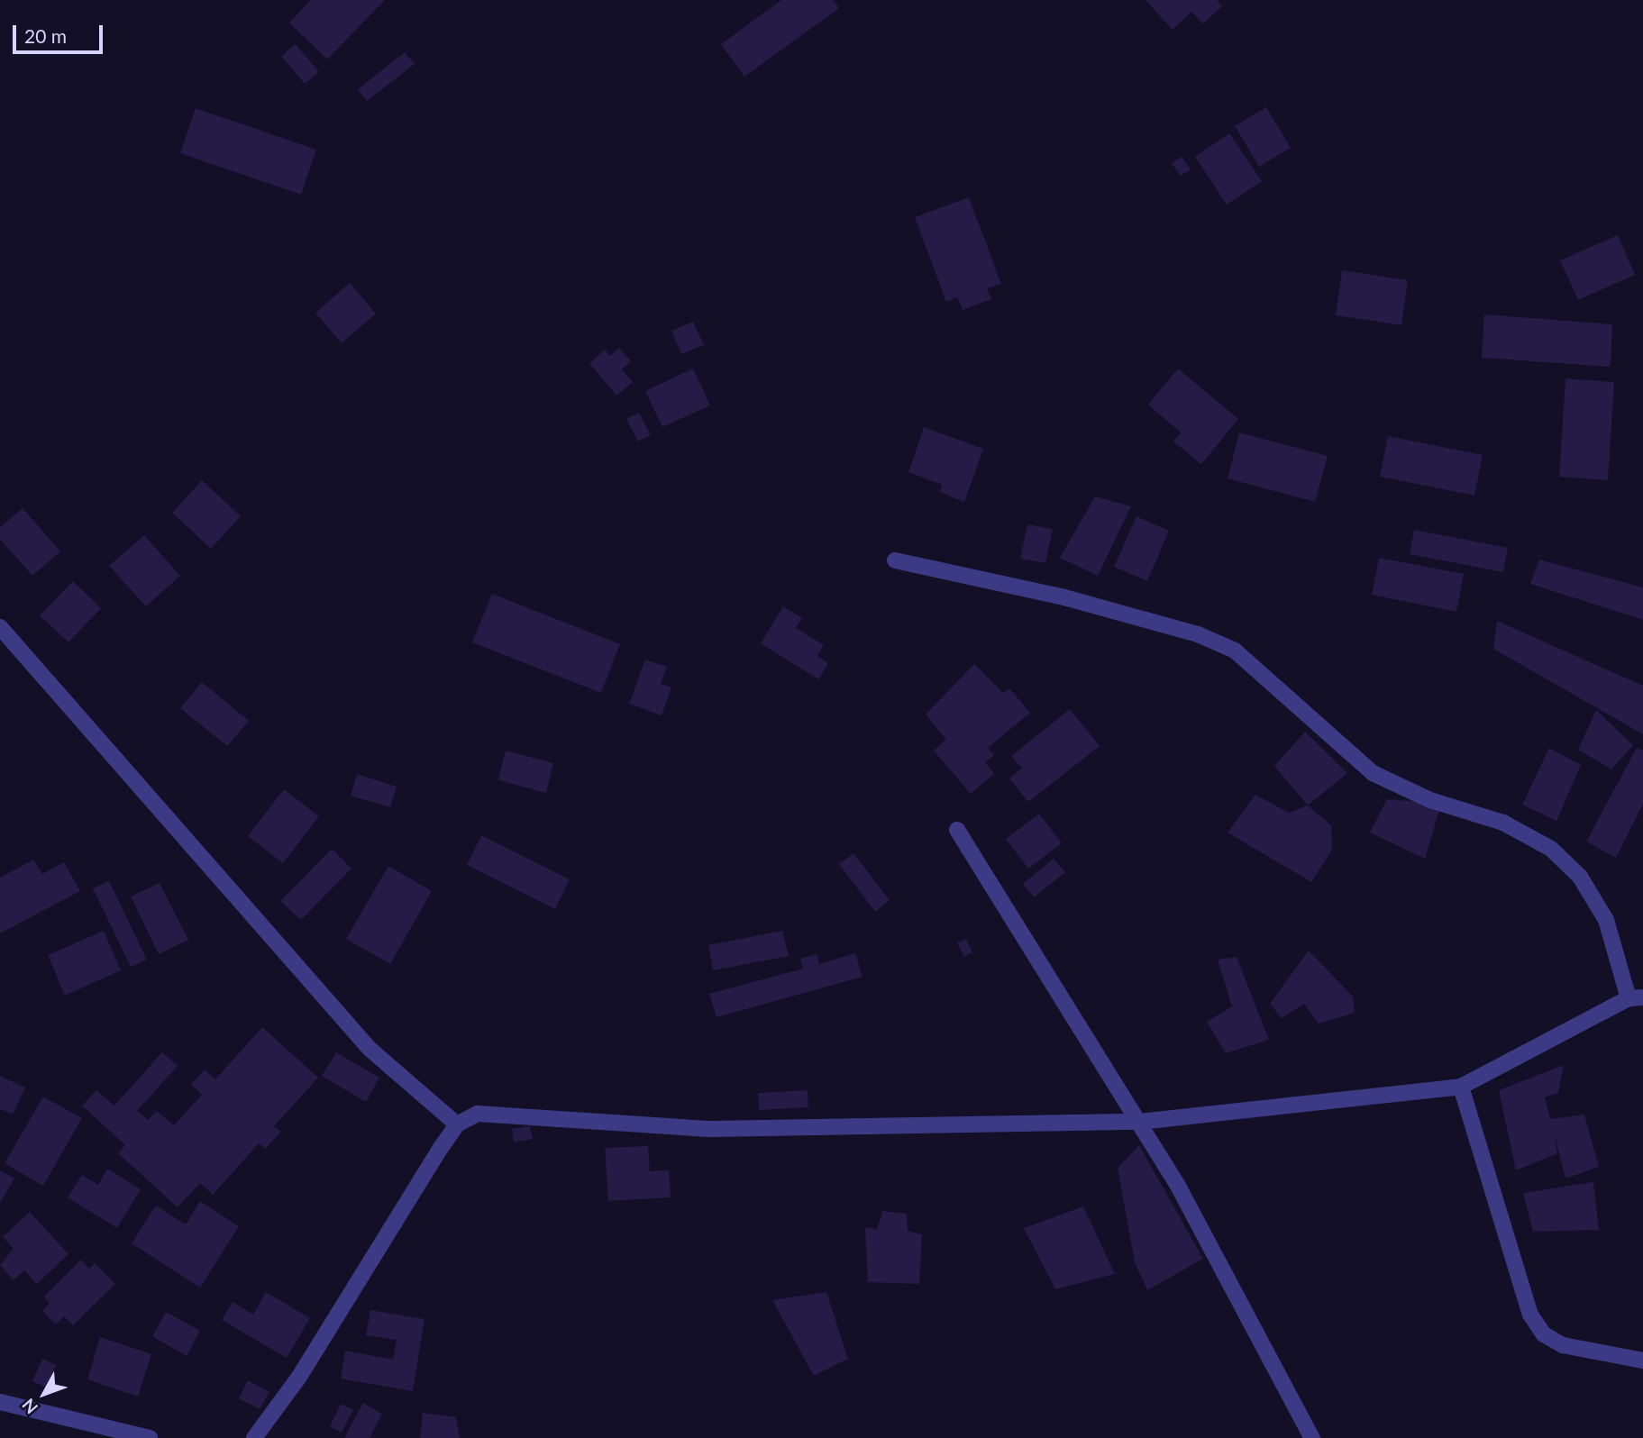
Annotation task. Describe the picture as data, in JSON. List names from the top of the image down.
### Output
{
  "scale_bar": "20 m",
  "north": "bottom left"
}
